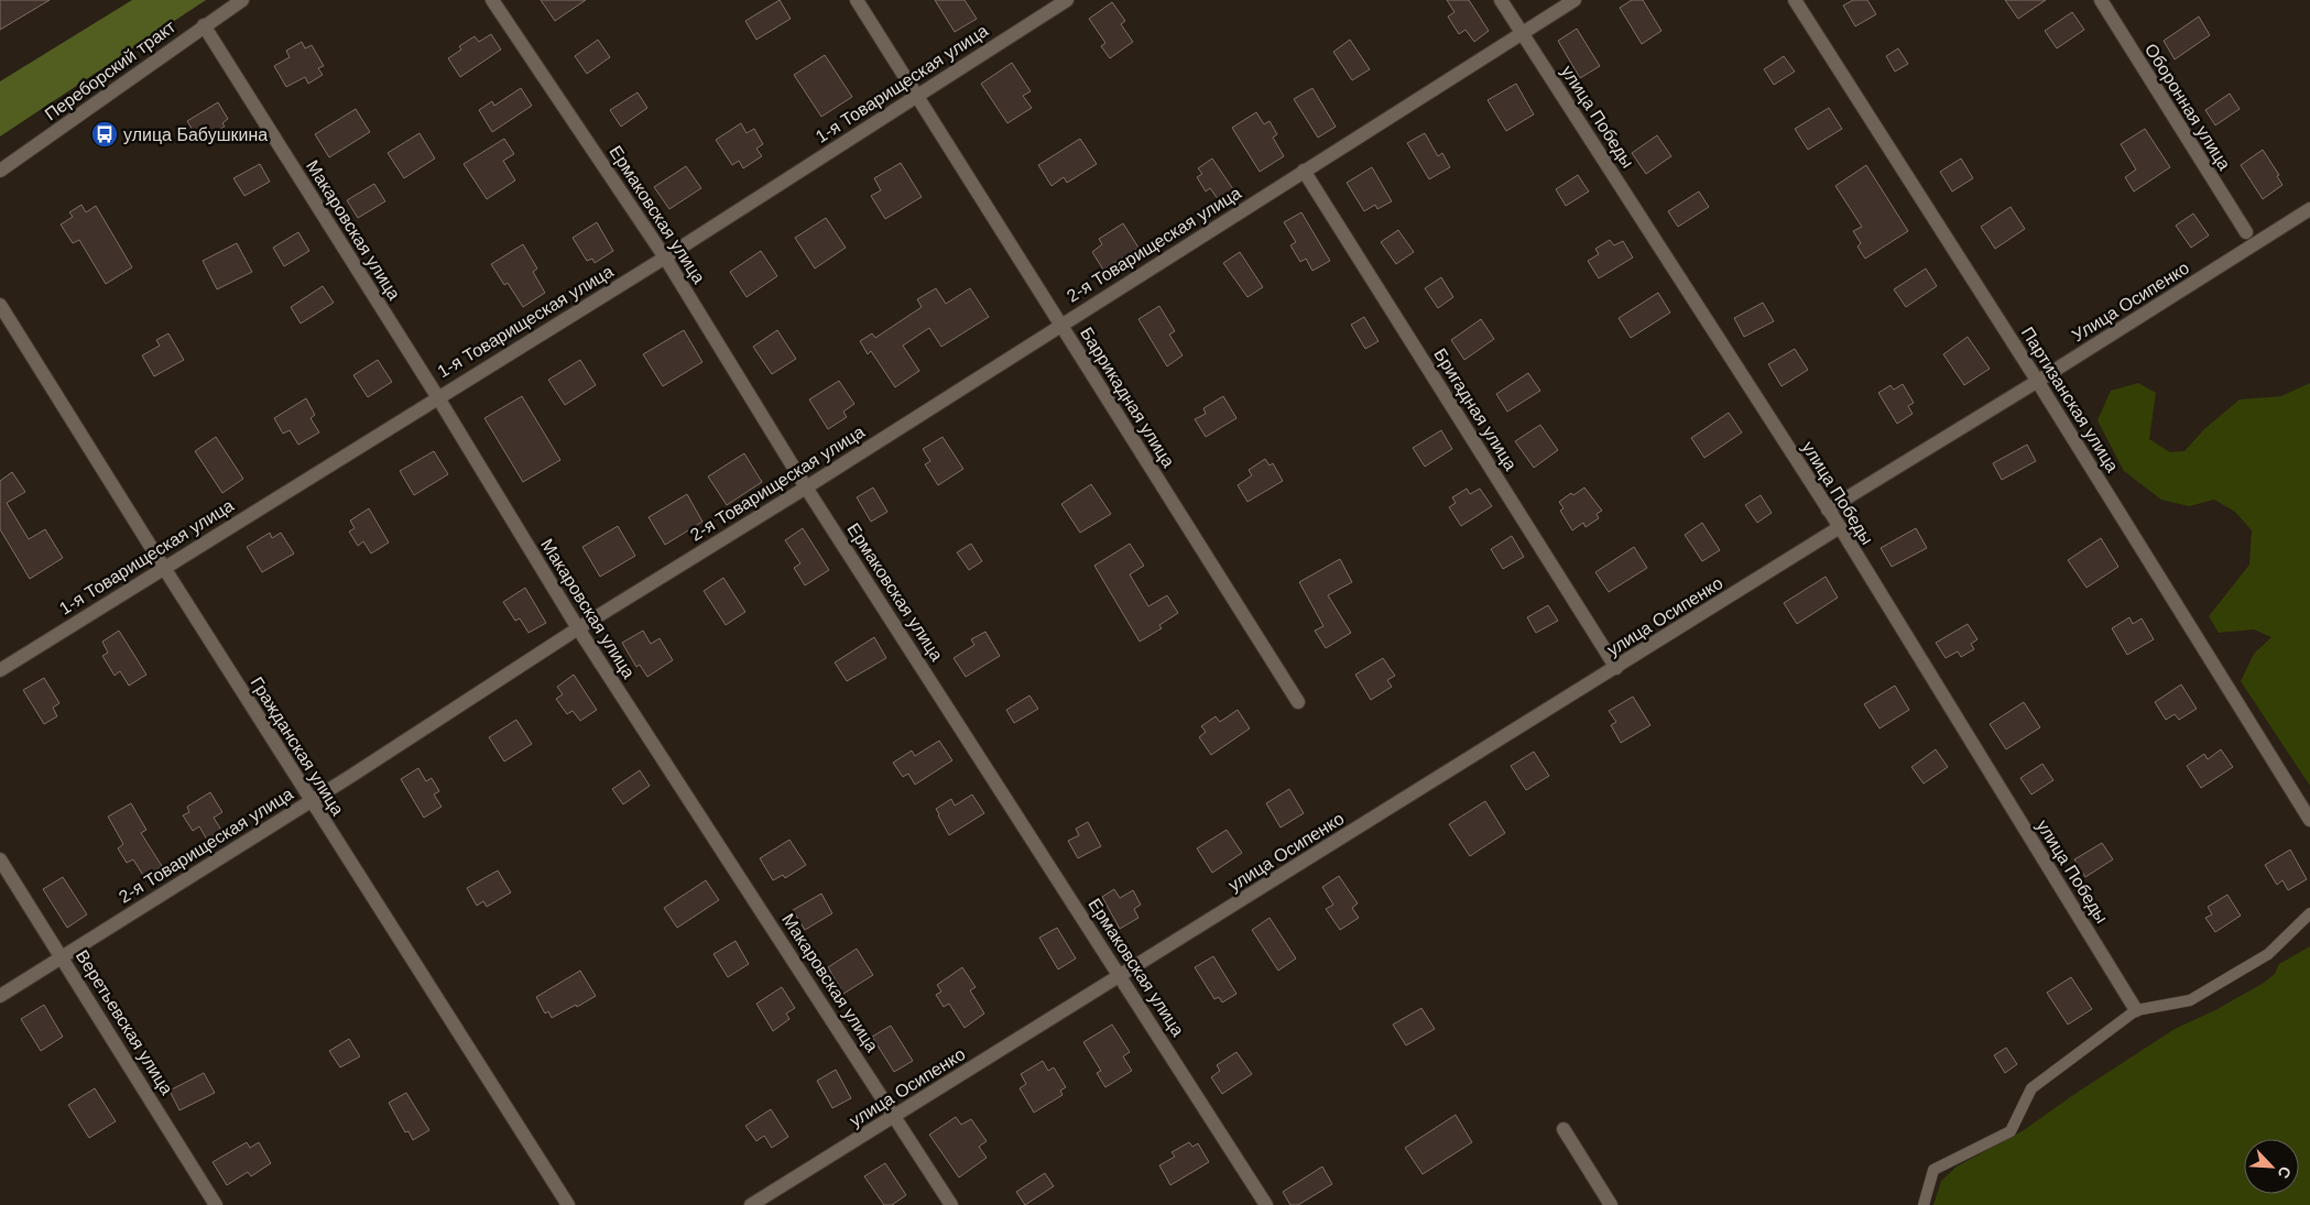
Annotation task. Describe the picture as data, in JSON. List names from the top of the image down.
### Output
{
  "streets": {
    "street": [
      "Переборский тракт",
      "1-я Товарищеская улица",
      "Оборонная улица",
      "улица Победы",
      "Ермаковская улица",
      "Макаровская улица",
      "2-я Товарищеская улица",
      "Улица Осипенко",
      "Баррикадная улица",
      "Партизанская улица",
      "Бригадная улица",
      "улица Осипенко",
      "Гражданская улица",
      "Веретьевская улица"
    ]
  },
  "crossings": [
    ["Переборский тракт", "Макаровская улица"],
    ["1-я Товарищеская улица", "Ермаковская улица"],
    ["1-я Товарищеская улица", "Макаровская улица"],
    ["1-я Товарищеская улица", "Баррикадная улица"],
    ["1-я Товарищеская улица", "Гражданская улица"],
    ["улица Победы", "2-я Товарищеская улица"],
    ["улица Победы", "Улица Осипенко"],
    ["улица Победы", "улица Осипенко"],
    ["Ермаковская улица", "2-я Товарищеская улица"],
    ["Ермаковская улица", "улица Осипенко"],
    ["Макаровская улица", "2-я Товарищеская улица"],
    ["Макаровская улица", "улица Осипенко"],
    ["2-я Товарищеская улица", "Баррикадная улица"],
    ["2-я Товарищеская улица", "Бригадная улица"],
    ["2-я Товарищеская улица", "Гражданская улица"],
    ["2-я Товарищеская улица", "Веретьевская улица"],
    ["Улица Осипенко", "Партизанская улица"],
    ["Бригадная улица", "улица Осипенко"]
  ],
  "places": {
    "bus stop": ["улица Бабушкина"]
  },
  "north": "bottom right"
}
